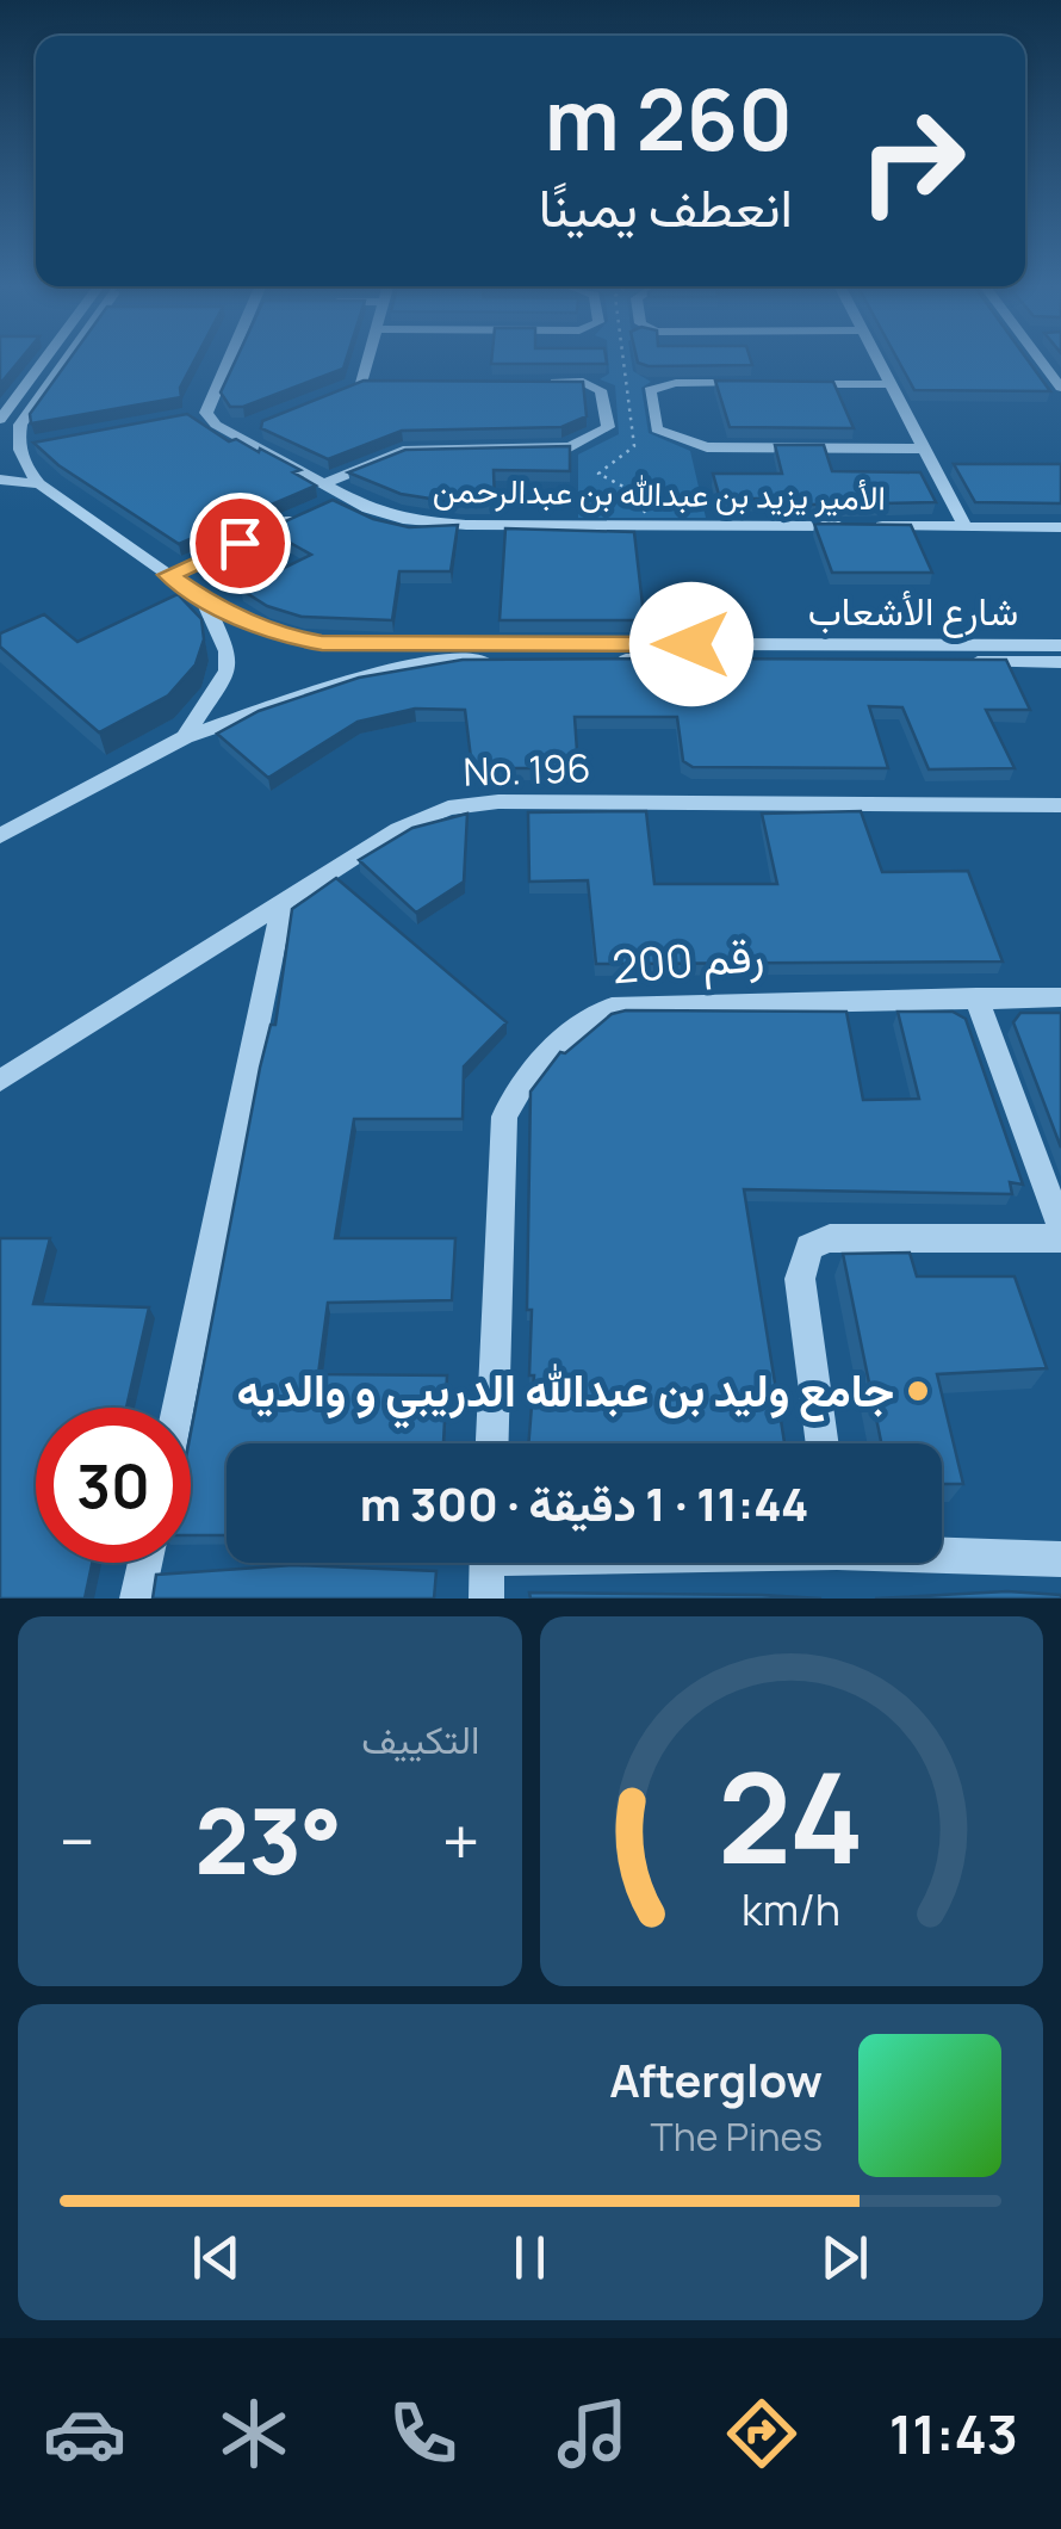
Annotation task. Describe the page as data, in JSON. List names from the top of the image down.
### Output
{
  "streets": {
    "street": [
      "الأمير يزيد بن عبدالله بن عبدالرحمن",
      "شارع الأشعاب",
      "No. 196",
      "رقم 200"
    ]
  },
  "places": ["جامع وليد بن عبدالله الدريبي و والديه"],
  "page": {
    "turn": ["260 m", "انعطف يمينًا"],
    "limit": "30",
    "trip": "11:44 · 1 دقيقة · 300 m",
    "tile": "التكييف",
    "heat": ["−", "23°", "+"],
    "song": ["Afterglow", "The Pines"],
    "tabs": "11:43",
    "gauge": ["24", "km/h"]
  }
}
